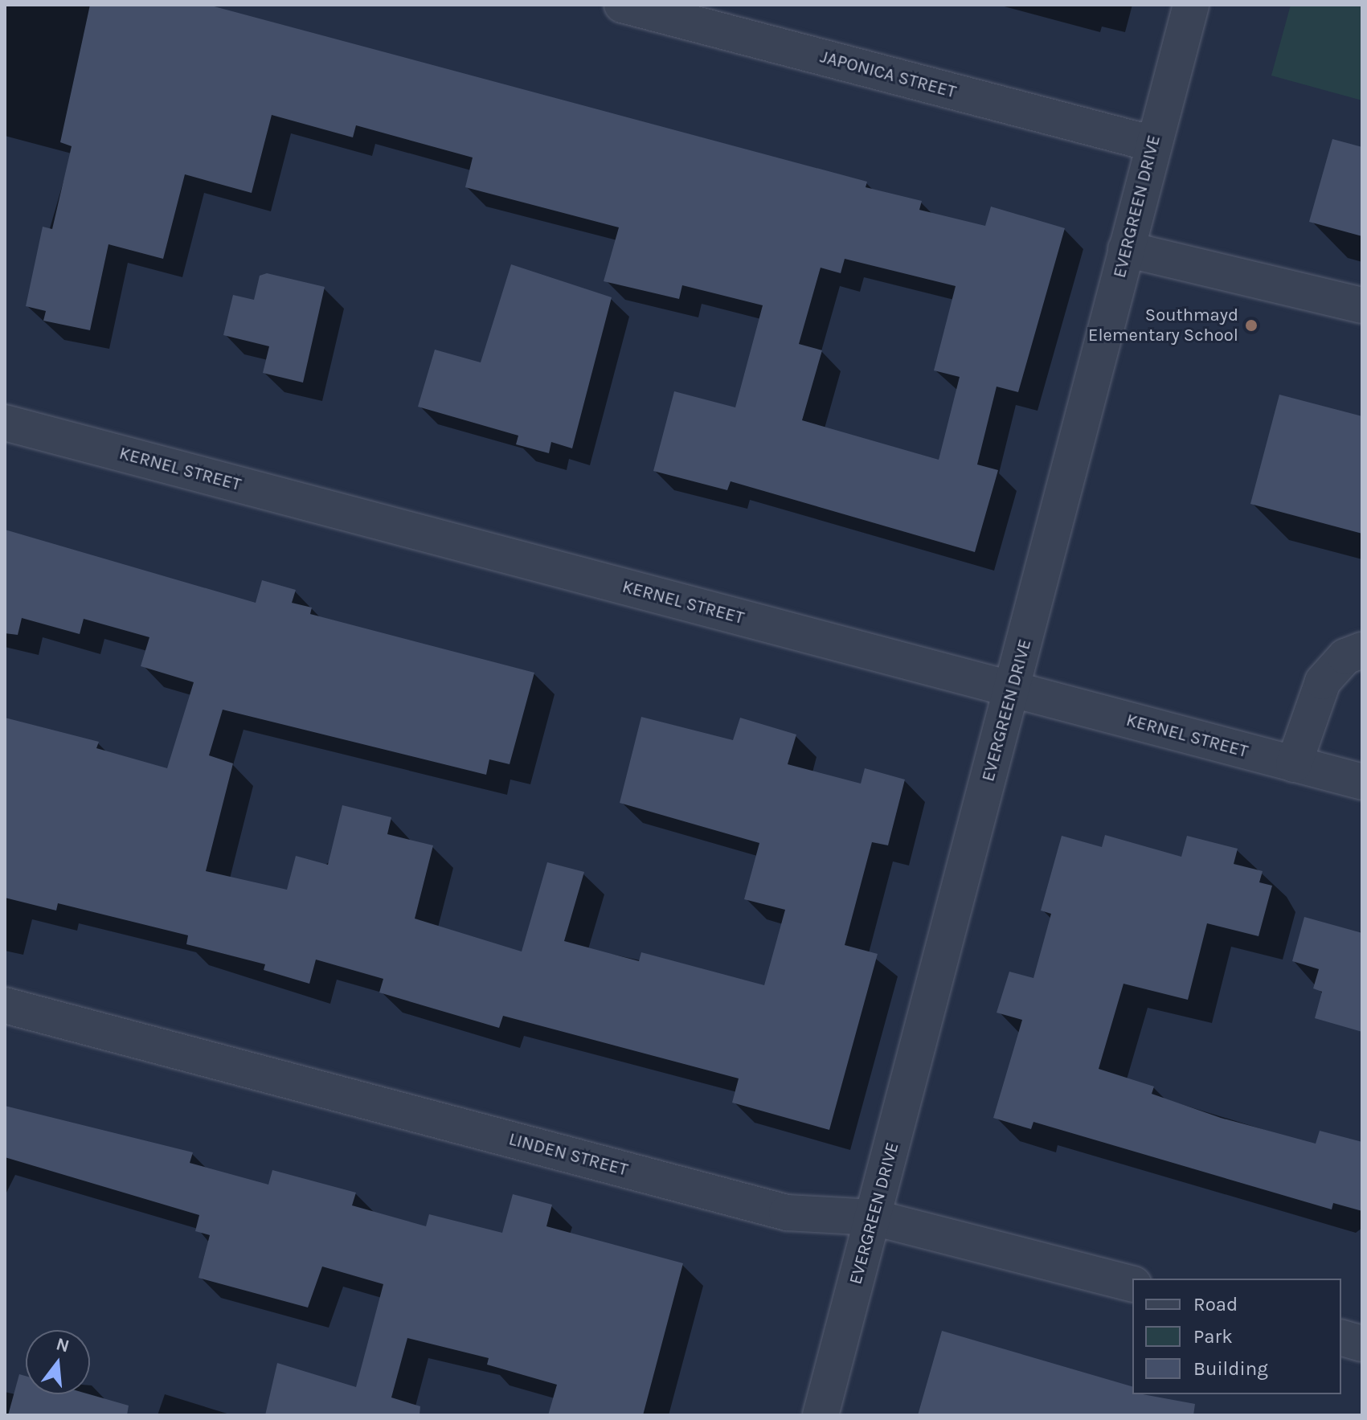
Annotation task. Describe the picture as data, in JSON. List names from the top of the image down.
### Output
{
  "streets": {
    "street": [
      "JAPONICA STREET",
      "EVERGREEN DRIVE",
      "KERNEL STREET",
      "LINDEN STREET"
    ]
  },
  "crossings": [
    ["JAPONICA STREET", "EVERGREEN DRIVE"],
    ["EVERGREEN DRIVE", "KERNEL STREET"],
    ["EVERGREEN DRIVE", "LINDEN STREET"]
  ],
  "places": ["Southmayd Elementary School"],
  "legend": ["Road", "Park", "Building"],
  "north": "top"
}
